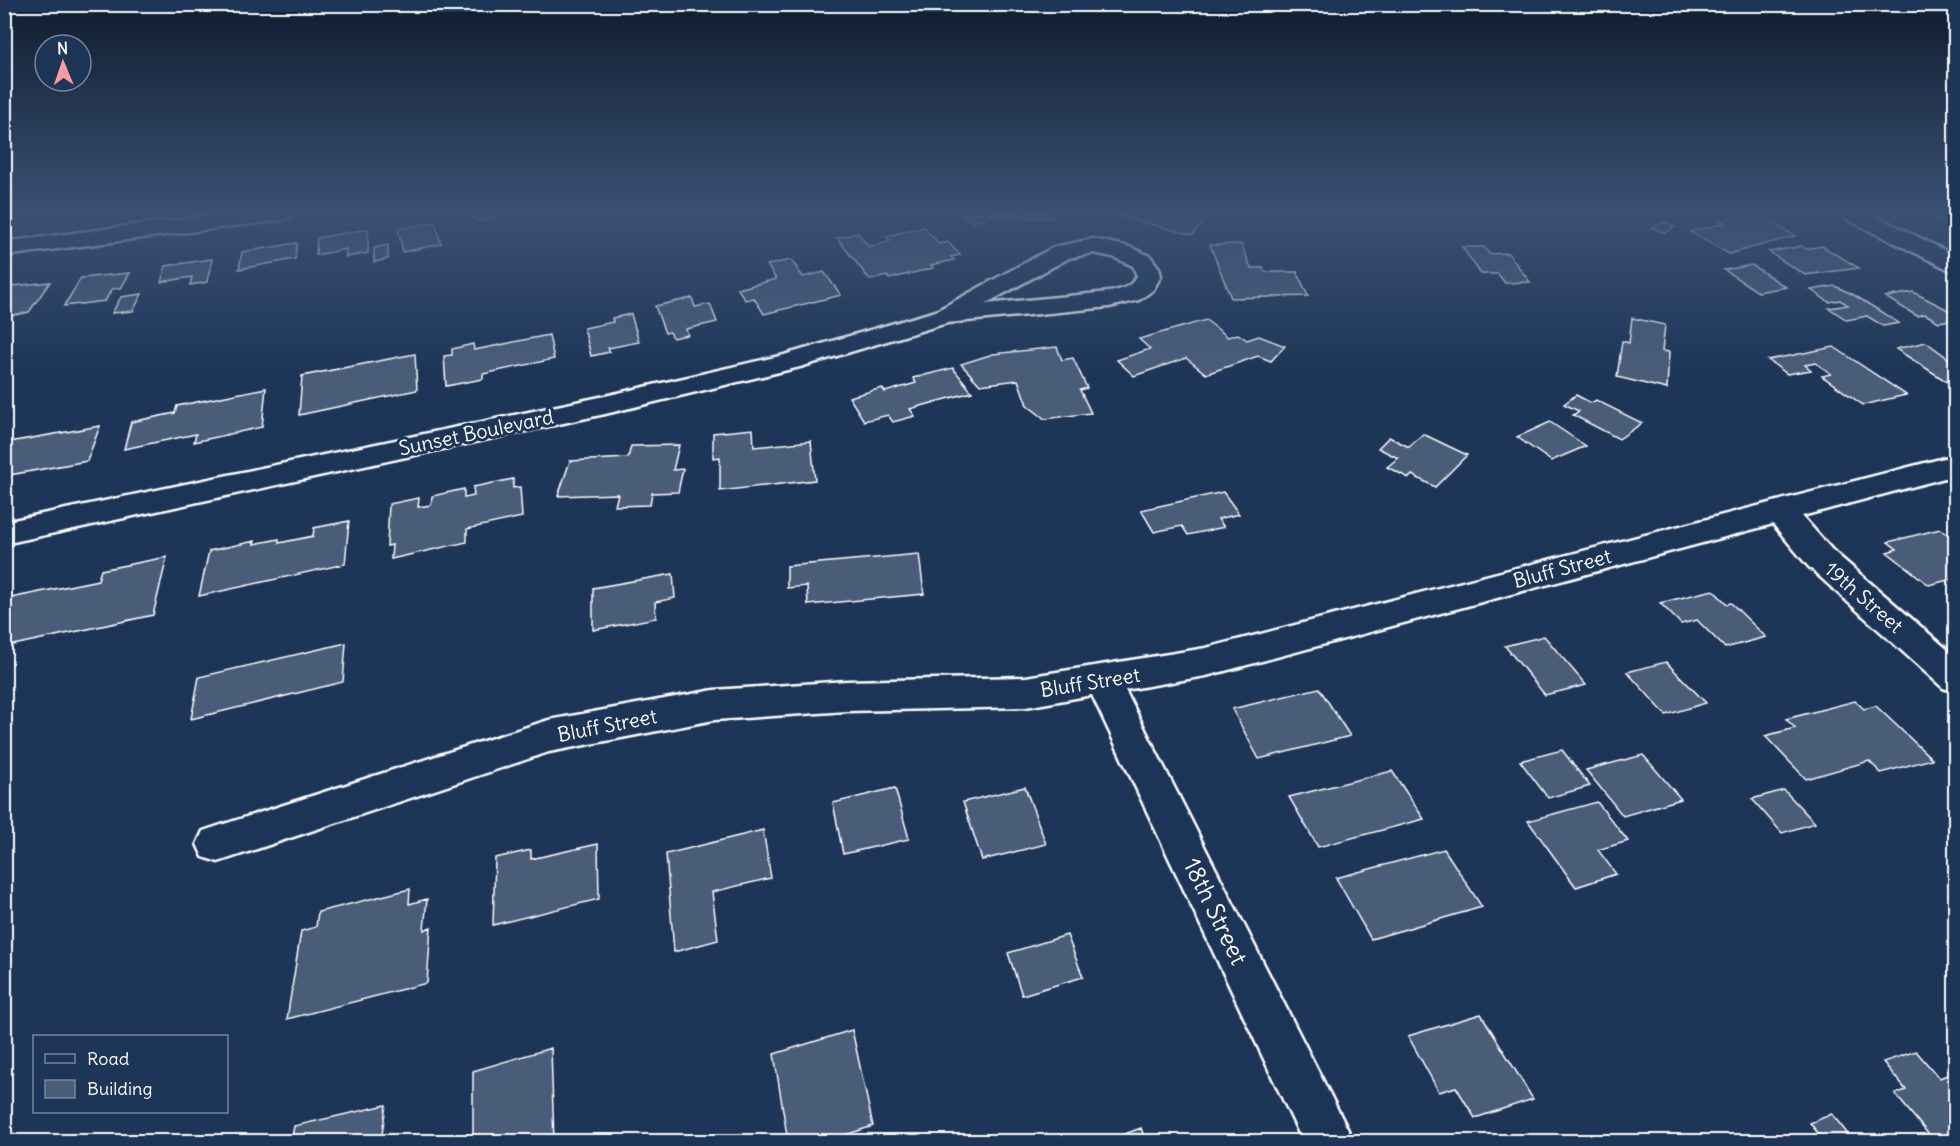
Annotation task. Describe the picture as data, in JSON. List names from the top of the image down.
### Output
{
  "streets": {
    "street": [
      "Sunset Boulevard",
      "Bluff Street",
      "19th Street",
      "18th Street"
    ]
  },
  "crossings": [
    ["Bluff Street", "19th Street"],
    ["Bluff Street", "18th Street"]
  ],
  "legend": ["Road", "Building"],
  "north": "top"
}
